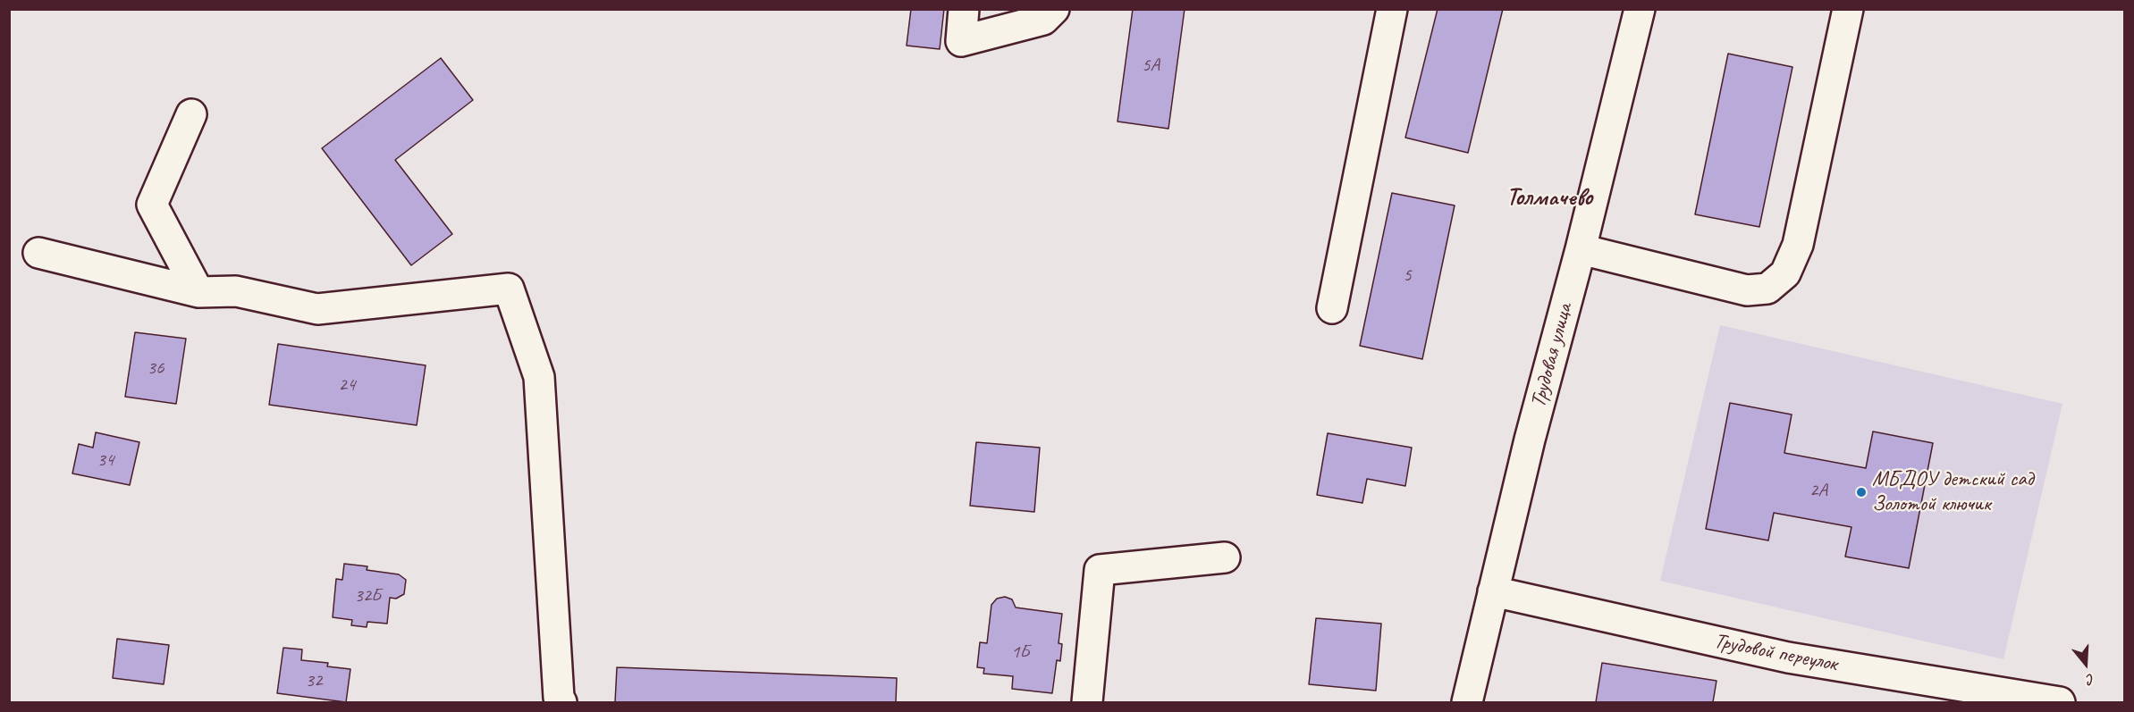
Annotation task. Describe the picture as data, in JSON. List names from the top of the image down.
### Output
{
  "streets": {
    "street": ["Трудовая улица", "Трудовой переулок"]
  },
  "crossings": [
    ["Трудовая улица", "Трудовой переулок"]
  ],
  "districts": ["Толмачево"],
  "places": ["МБДОУ детский сад Золотой ключик"],
  "house_numbers": [
    "5А",
    "5",
    "36",
    "24",
    "34",
    "2А",
    "32Б",
    "1Б",
    "32"
  ],
  "north": "bottom"
}
